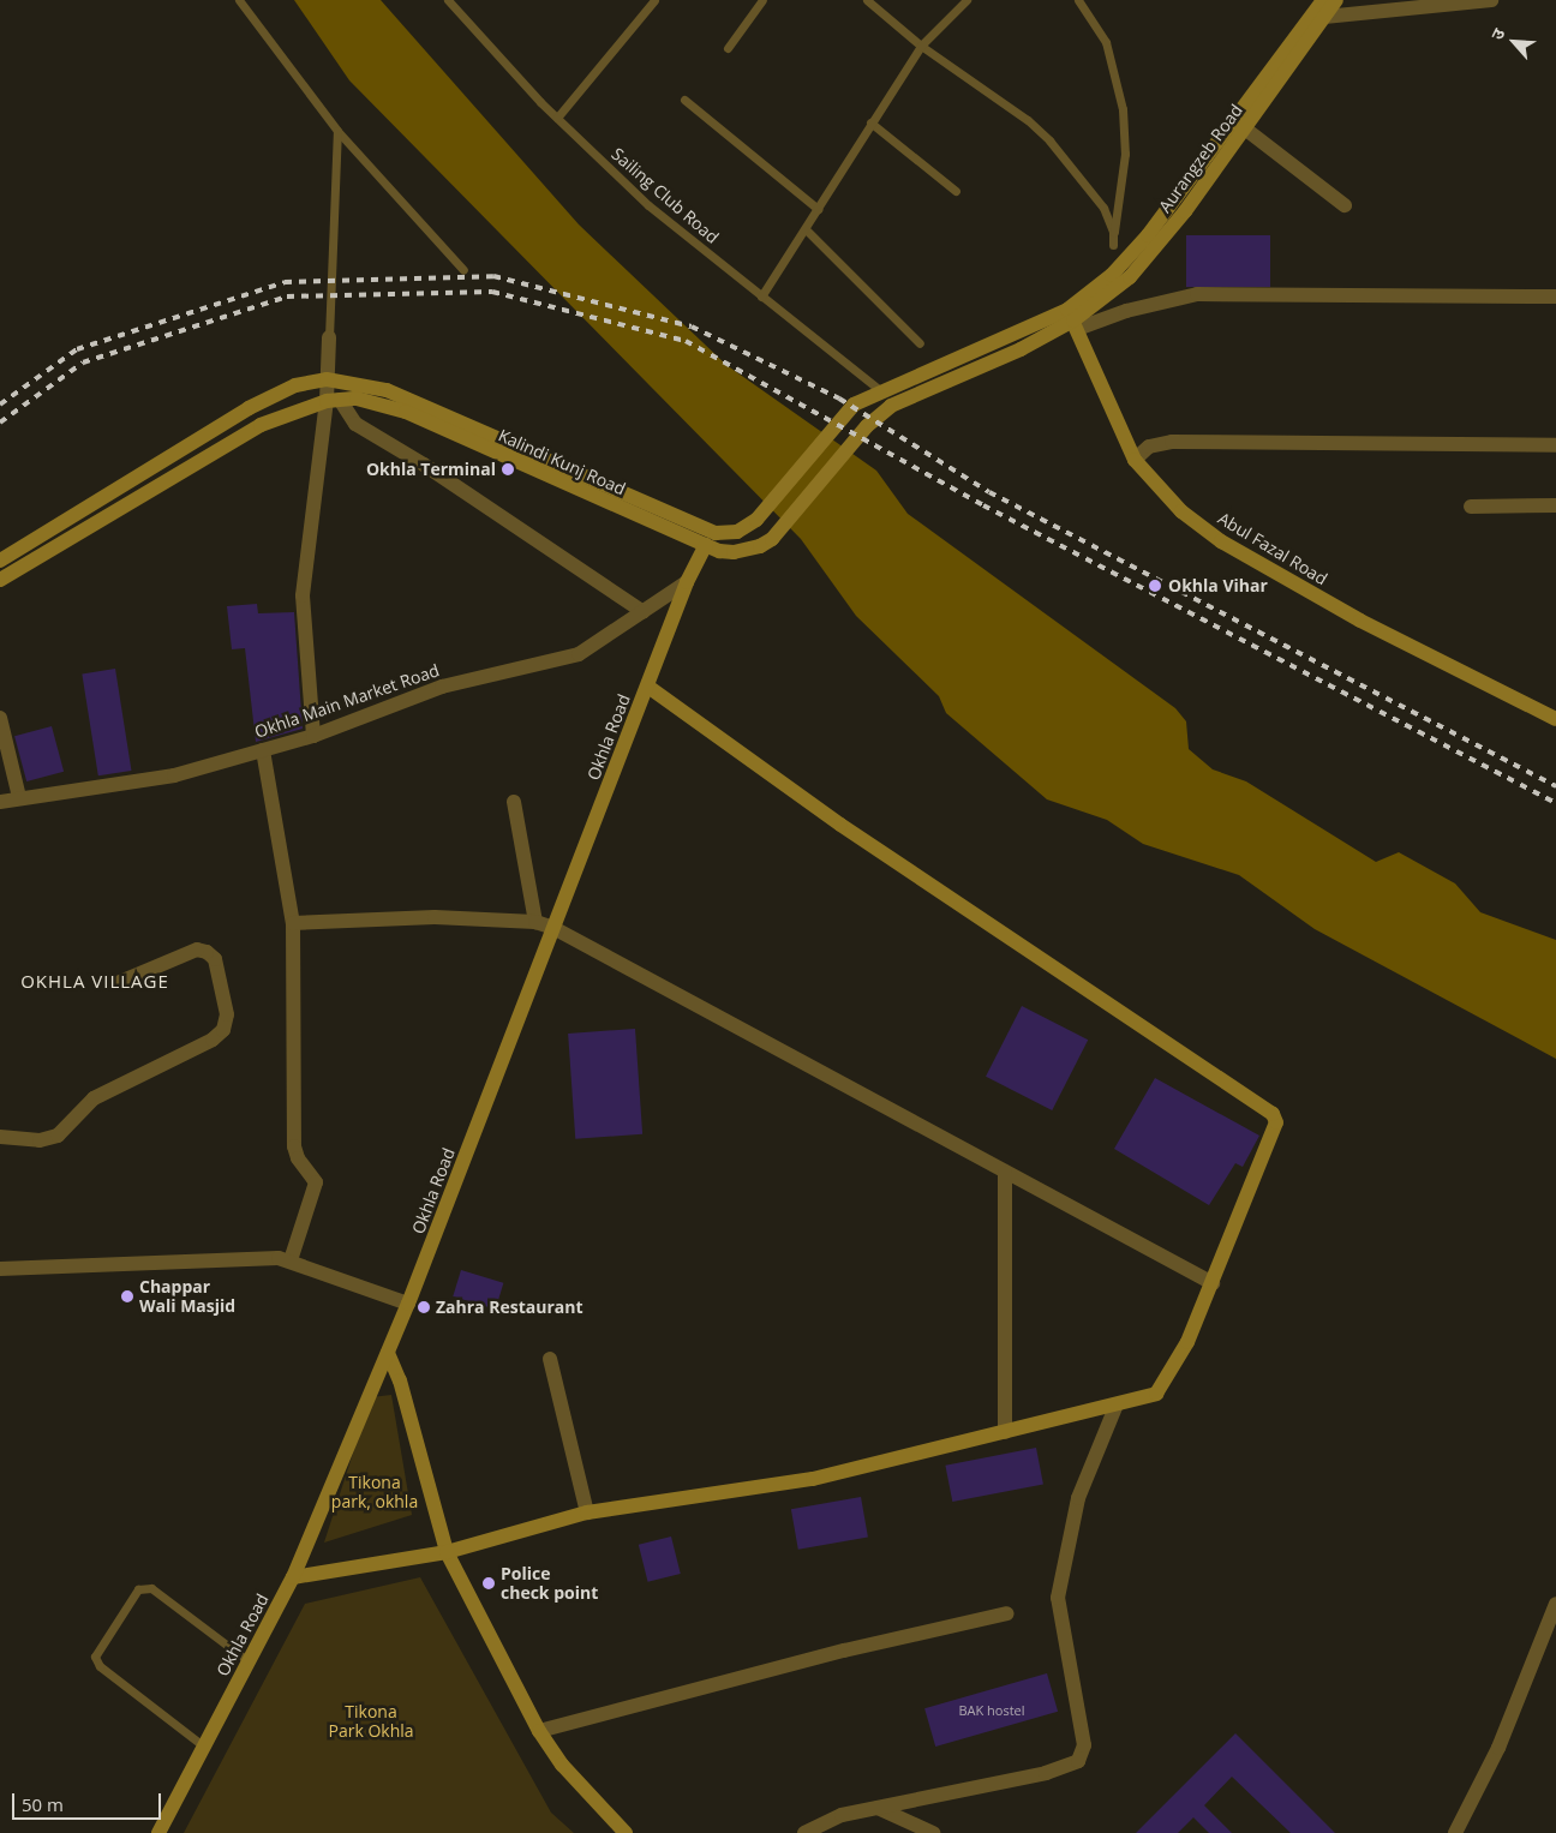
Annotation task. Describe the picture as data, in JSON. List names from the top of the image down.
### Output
{
  "streets": {
    "street": [
      "Aurangzeb Road",
      "Kalindi Kunj Road",
      "Abul Fazal Road",
      "Okhla Main Market Road",
      "Okhla Road"
    ],
    "lane": ["Sailing Club Road"]
  },
  "crossings": [
    ["Aurangzeb Road", "Kalindi Kunj Road"],
    ["Aurangzeb Road", "Abul Fazal Road"],
    ["Sailing Club Road", "Kalindi Kunj Road"],
    ["Kalindi Kunj Road", "Abul Fazal Road"],
    ["Kalindi Kunj Road", "Okhla Road"],
    ["Okhla Main Market Road", "Okhla Road"]
  ],
  "districts": ["OKHLA VILLAGE"],
  "parks": ["Tikona park, okhla", "Tikona Park Okhla"],
  "places": [
    "Okhla Terminal",
    "Okhla Vihar",
    "Chappar Wali Masjid",
    "Zahra Restaurant",
    "Police check point"
  ],
  "house_numbers": ["BAK hostel"],
  "scale_bar": "50 m",
  "north": "top left"
}
